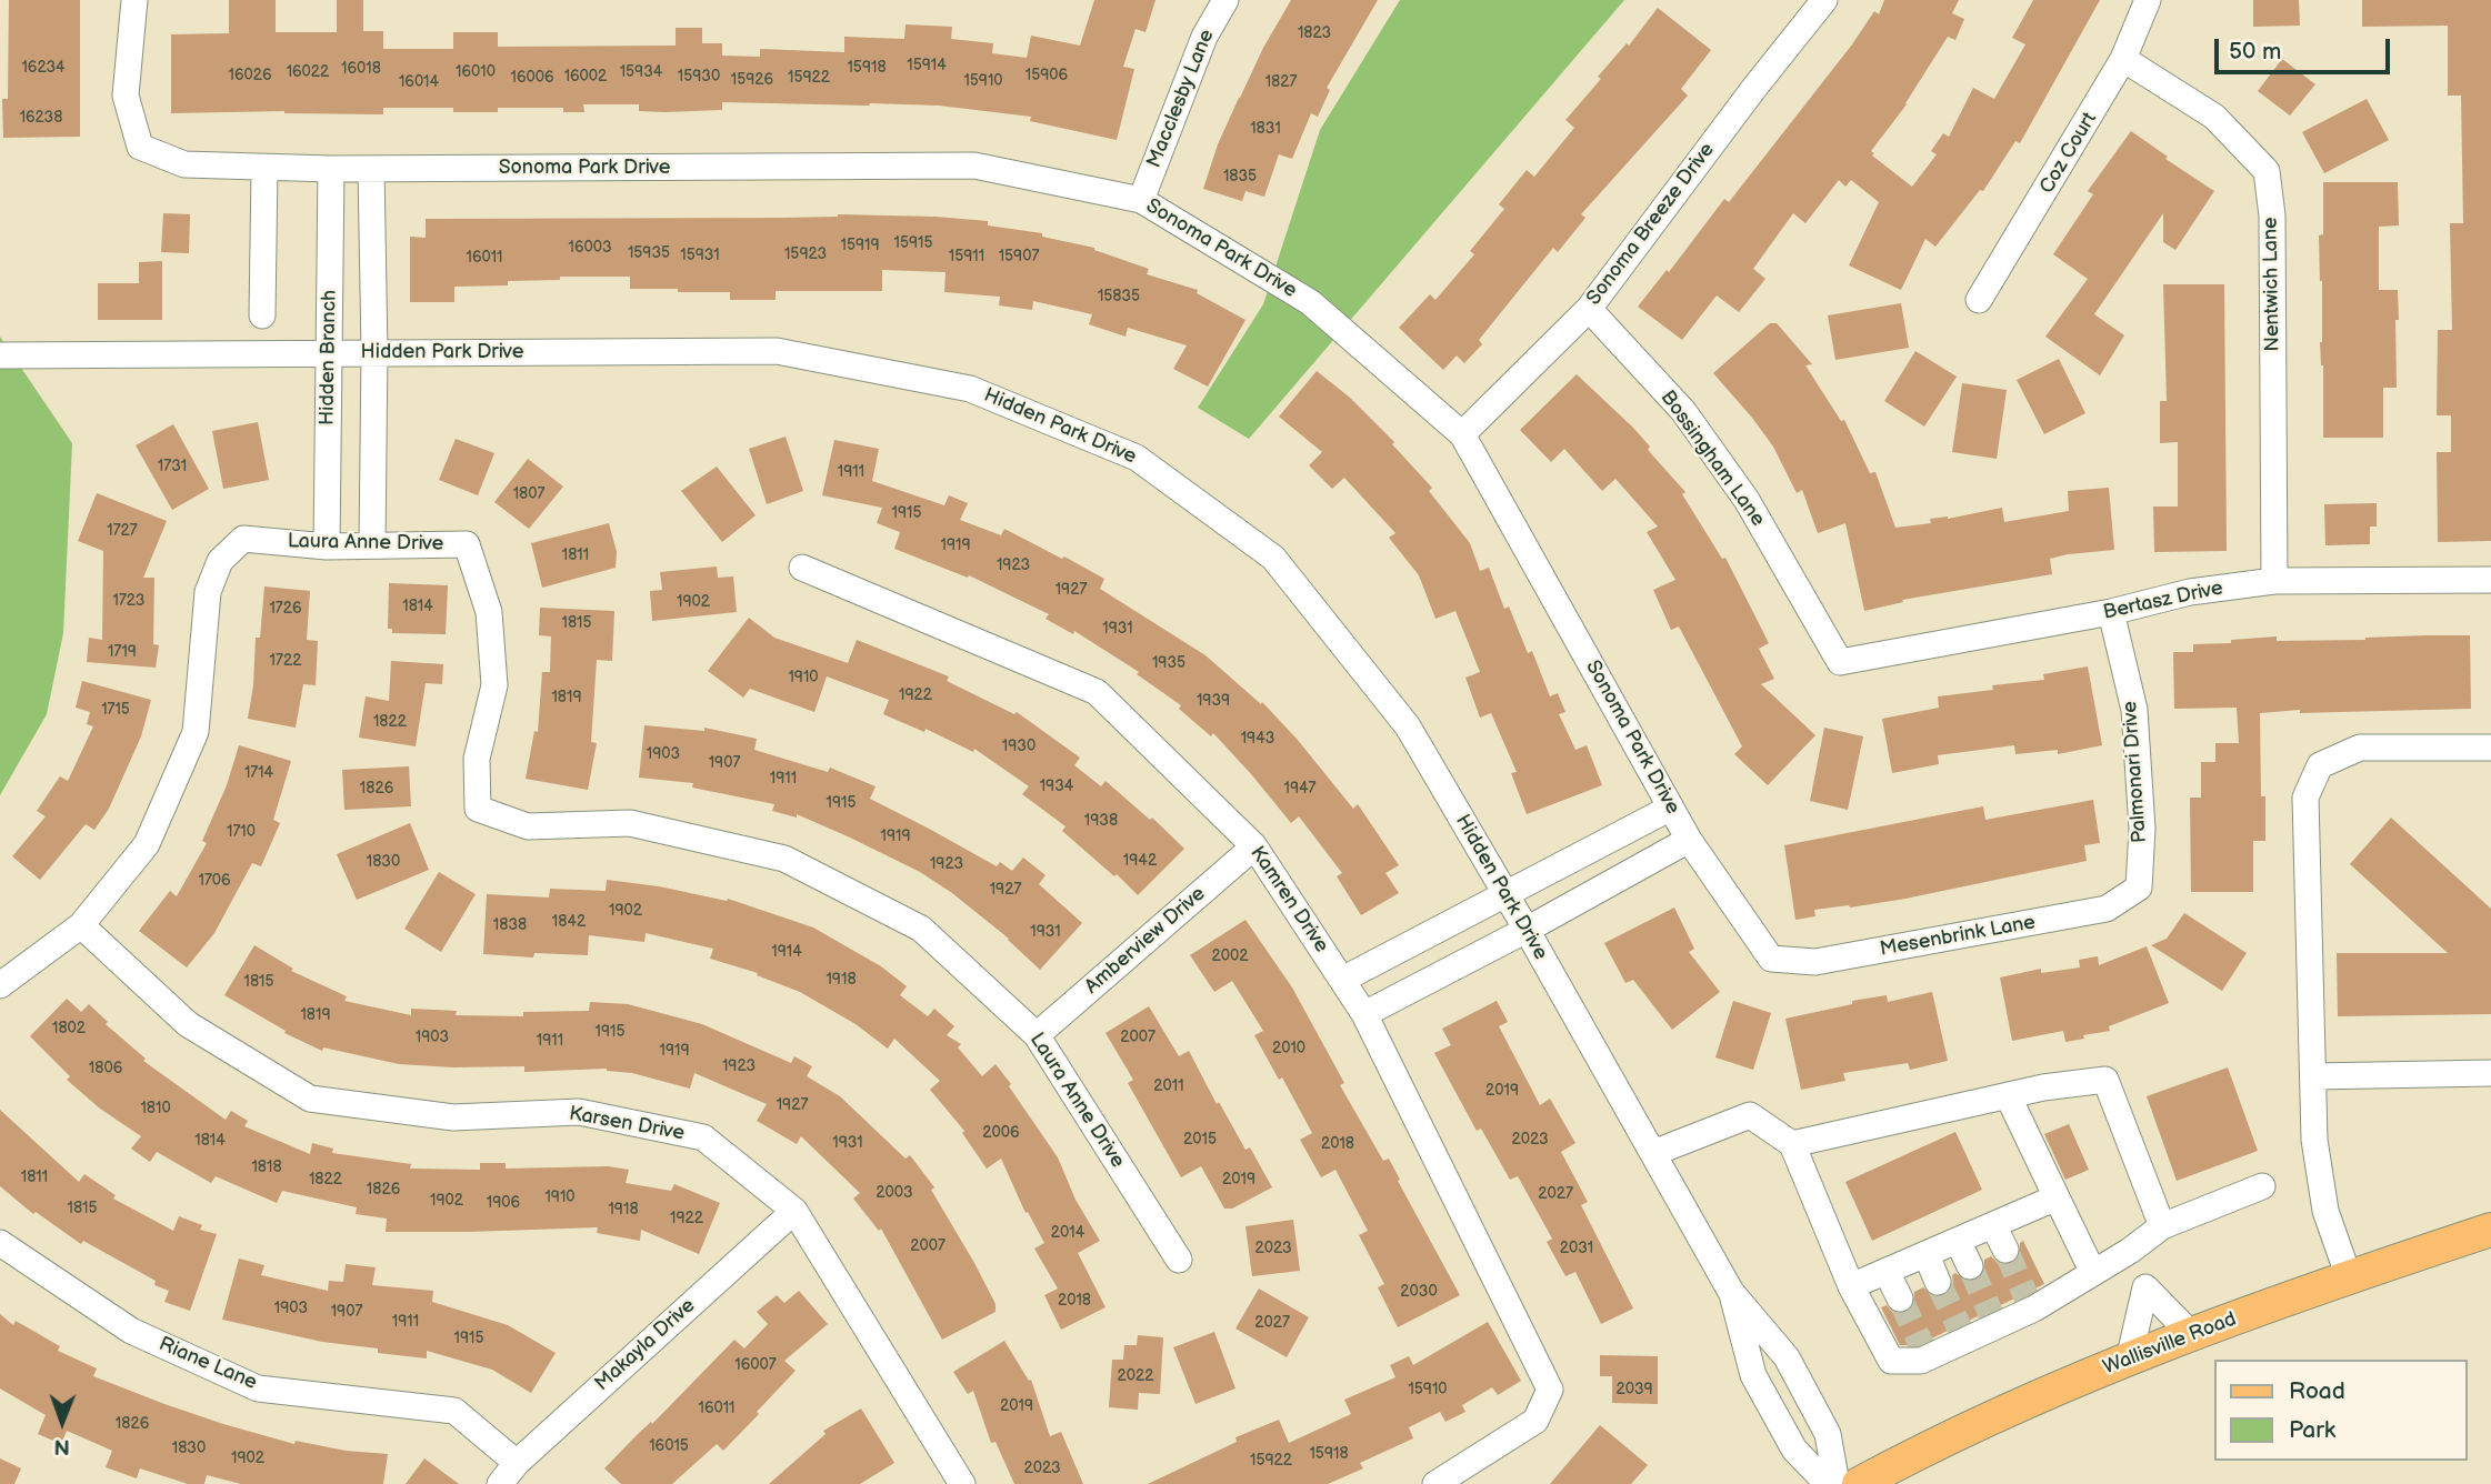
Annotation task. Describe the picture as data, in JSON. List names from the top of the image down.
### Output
{
  "streets": {
    "main road": ["Wallisville Road"],
    "street": [
      "Macclesby Lane",
      "Coz Court",
      "Sonoma Park Drive",
      "Sonoma Breeze Drive",
      "Nentwich Lane",
      "Hidden Park Drive",
      "Hidden Branch",
      "Bossingham Lane",
      "Laura Anne Drive",
      "Bertasz Drive",
      "Palmonari Drive",
      "Kamren Drive",
      "Mesenbrink Lane",
      "Amberview Drive",
      "Karsen Drive",
      "Makayla Drive",
      "Riane Lane"
    ]
  },
  "crossings": [
    ["Macclesby Lane", "Sonoma Park Drive"],
    ["Coz Court", "Nentwich Lane"],
    ["Sonoma Park Drive", "Sonoma Breeze Drive"],
    ["Sonoma Park Drive", "Hidden Branch"],
    ["Sonoma Park Drive", "Mesenbrink Lane"],
    ["Sonoma Breeze Drive", "Bossingham Lane"],
    ["Nentwich Lane", "Bertasz Drive"],
    ["Hidden Park Drive", "Hidden Branch"],
    ["Hidden Branch", "Laura Anne Drive"],
    ["Bossingham Lane", "Bertasz Drive"],
    ["Laura Anne Drive", "Amberview Drive"],
    ["Laura Anne Drive", "Karsen Drive"],
    ["Bertasz Drive", "Palmonari Drive"],
    ["Palmonari Drive", "Mesenbrink Lane"],
    ["Kamren Drive", "Amberview Drive"],
    ["Karsen Drive", "Makayla Drive"],
    ["Makayla Drive", "Riane Lane"]
  ],
  "house_numbers": [
    "1823",
    "15914",
    "16234",
    "15918",
    "16018",
    "16022",
    "16010",
    "15934",
    "16026",
    "15906",
    "16002",
    "15930",
    "16006",
    "15922",
    "15926",
    "15910",
    "16014",
    "1827",
    "16238",
    "1831",
    "1835",
    "15915",
    "15919",
    "16003",
    "15935",
    "15923",
    "15931",
    "15911",
    "15907",
    "16011",
    "15835",
    "1731",
    "1911",
    "1807",
    "1915",
    "1727",
    "1919",
    "1811",
    "1923",
    "1927",
    "1723",
    "1902",
    "1814",
    "1726",
    "1815",
    "1931",
    "1719",
    "1722",
    "1935",
    "1910",
    "1922",
    "1819",
    "1939",
    "1715",
    "1822",
    "1943",
    "1930",
    "1903",
    "1907",
    "1714",
    "1911",
    "1934",
    "1826",
    "1947",
    "1915",
    "1938",
    "1710",
    "1919",
    "1942",
    "1830",
    "1923",
    "1706",
    "1927",
    "1902",
    "1842",
    "1838",
    "1931",
    "1914",
    "2002",
    "1918",
    "1815",
    "1819",
    "1802",
    "1915",
    "1903",
    "2007",
    "1911",
    "2010",
    "1919",
    "1923",
    "1806",
    "2011",
    "2019",
    "1927",
    "1810",
    "2006",
    "2015",
    "2023",
    "1814",
    "1931",
    "2018",
    "1818",
    "1811",
    "1822",
    "2019",
    "1826",
    "2003",
    "2027",
    "1910",
    "1902",
    "1906",
    "1815",
    "1918",
    "1922",
    "2014",
    "2007",
    "2023",
    "2031",
    "2030",
    "2018",
    "1903",
    "1907",
    "1911",
    "2027",
    "1915",
    "16007",
    "2022",
    "15910",
    "2039",
    "2019",
    "16011",
    "1826",
    "16015",
    "1830",
    "15918",
    "1902",
    "15922",
    "2023"
  ],
  "legend": ["Road", "Park"],
  "scale_bar": "50 m",
  "north": "bottom"
}
